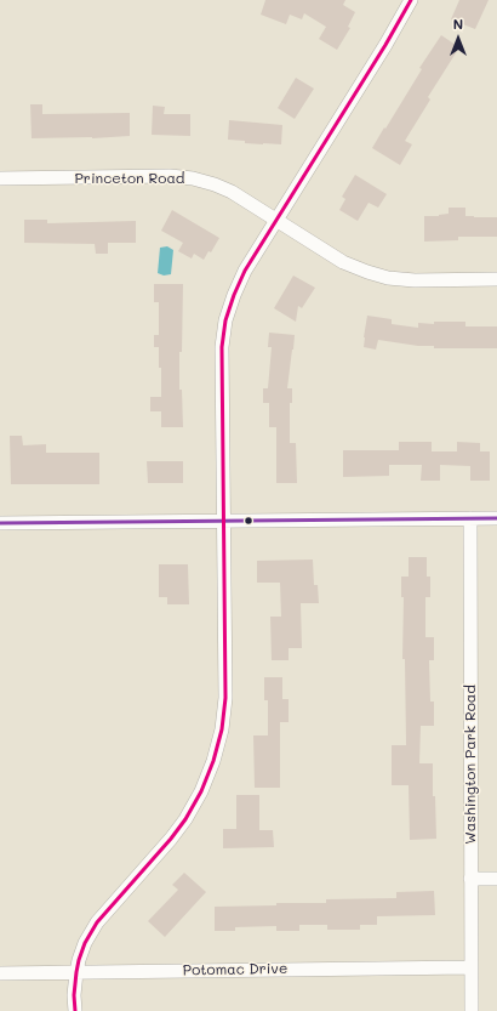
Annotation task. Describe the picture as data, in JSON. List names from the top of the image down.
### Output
{
  "streets": {
    "street": ["Princeton Road", "Washington Park Road", "Potomac Drive"]
  },
  "crossings": [
    ["Washington Park Road", "Potomac Drive"]
  ],
  "north": "top"
}
